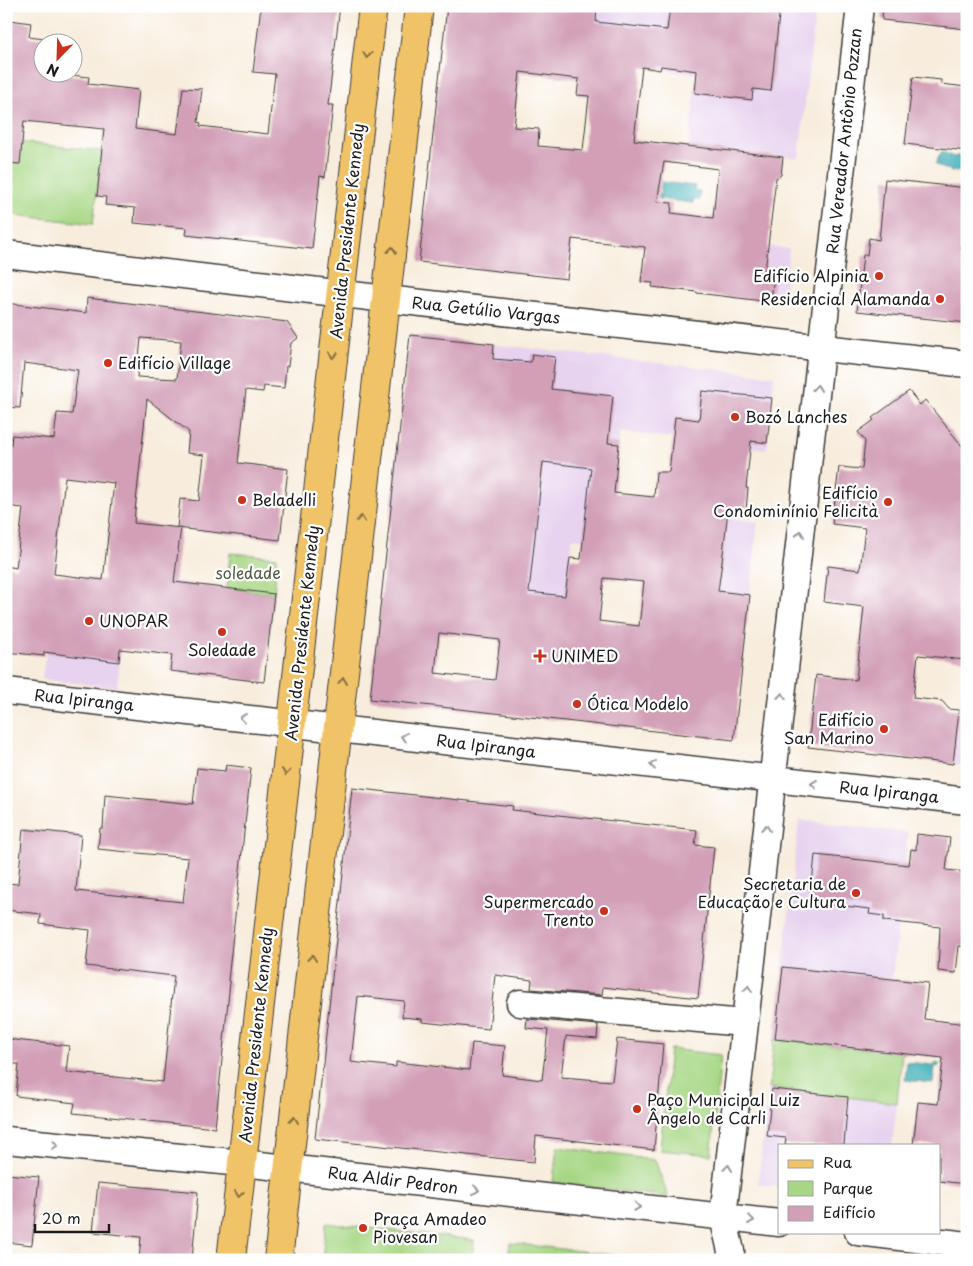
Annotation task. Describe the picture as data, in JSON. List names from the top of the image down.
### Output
{
  "streets": {
    "main road": ["Avenida Presidente Kennedy"],
    "street": [
      "Rua Vereador Antônio Pozzan",
      "Rua Getúlio Vargas",
      "Rua Ipiranga",
      "Rua Aldir Pedron"
    ]
  },
  "crossings": [
    ["Rua Vereador Antônio Pozzan", "Rua Getúlio Vargas"],
    ["Rua Vereador Antônio Pozzan", "Rua Ipiranga"],
    ["Rua Vereador Antônio Pozzan", "Rua Aldir Pedron"],
    ["Avenida Presidente Kennedy", "Rua Getúlio Vargas"],
    ["Avenida Presidente Kennedy", "Rua Ipiranga"],
    ["Avenida Presidente Kennedy", "Rua Aldir Pedron"]
  ],
  "one_way": ["Rua Vereador Antônio Pozzan", "Rua Ipiranga"],
  "parks": ["soledade"],
  "places": {
    "other": [
      "Edifício Alpinia",
      "Residencial Alamanda",
      "Edifício Village",
      "Bozó Lanches",
      "Beladelli",
      "Edifício Condominínio Felicità",
      "UNOPAR",
      "Soledade",
      "Ótica Modelo",
      "Edifício San Marino",
      "Secretaria de Educação e Cultura",
      "Supermercado Trento",
      "Paço Municipal Luiz Ângelo de Carli",
      "Praça Amadeo Piovesan"
    ],
    "health": ["UNIMED"]
  },
  "legend": ["Rua", "Parque", "Edifício"],
  "scale_bar": "20 m",
  "north": "bottom left"
}
